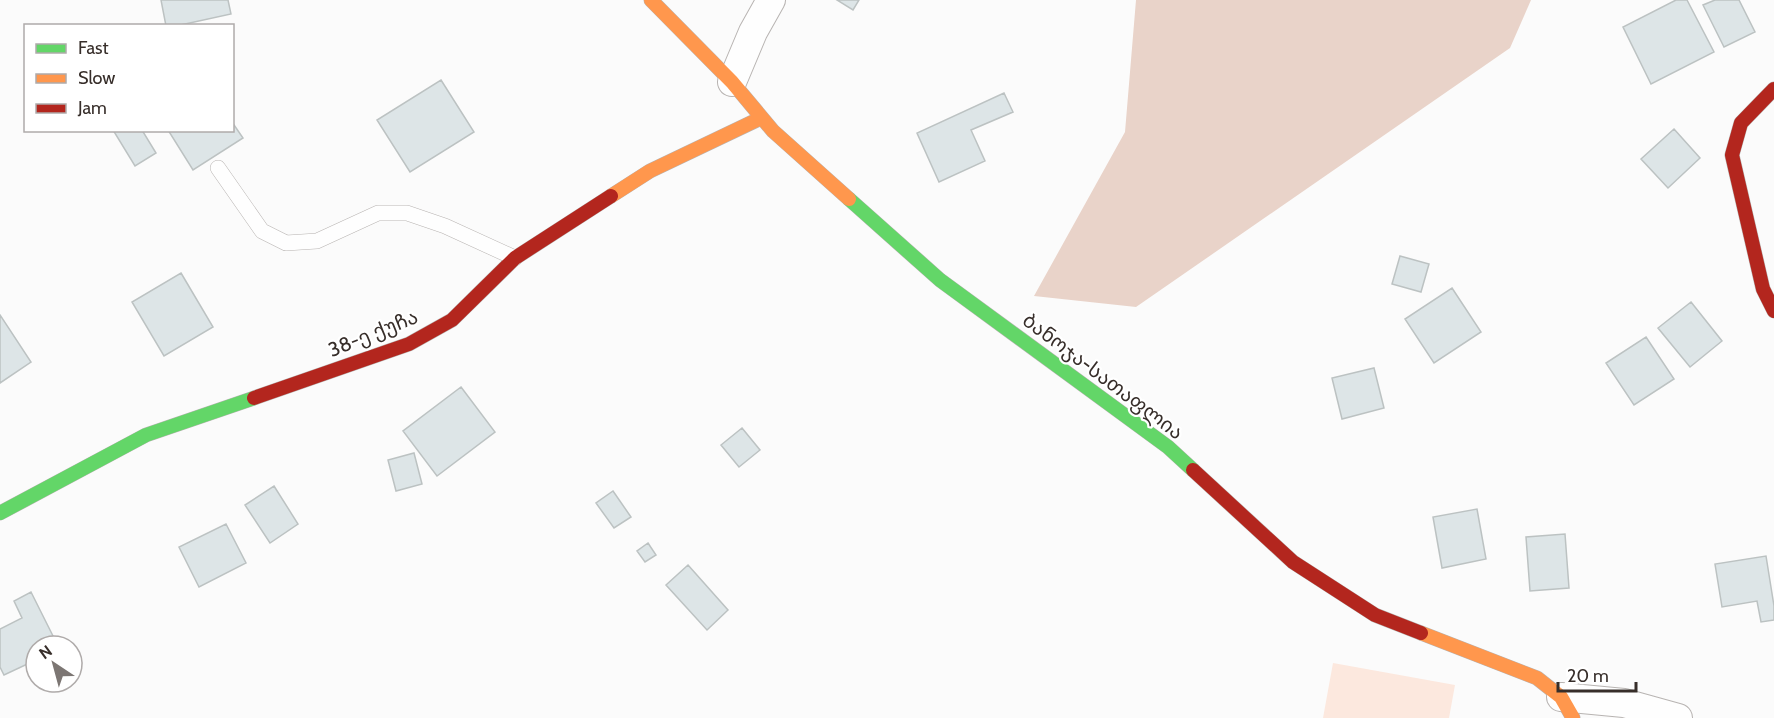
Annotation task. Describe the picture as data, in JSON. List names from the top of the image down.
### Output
{
  "streets": {
    "street": ["38-ე ქუჩა", "ბანოჯა-სათაფლია"]
  },
  "crossings": [
    ["38-ე ქუჩა", "ბანოჯა-სათაფლია"]
  ],
  "legend": ["Fast", "Slow", "Jam"],
  "scale_bar": "20 m",
  "north": "top left"
}
